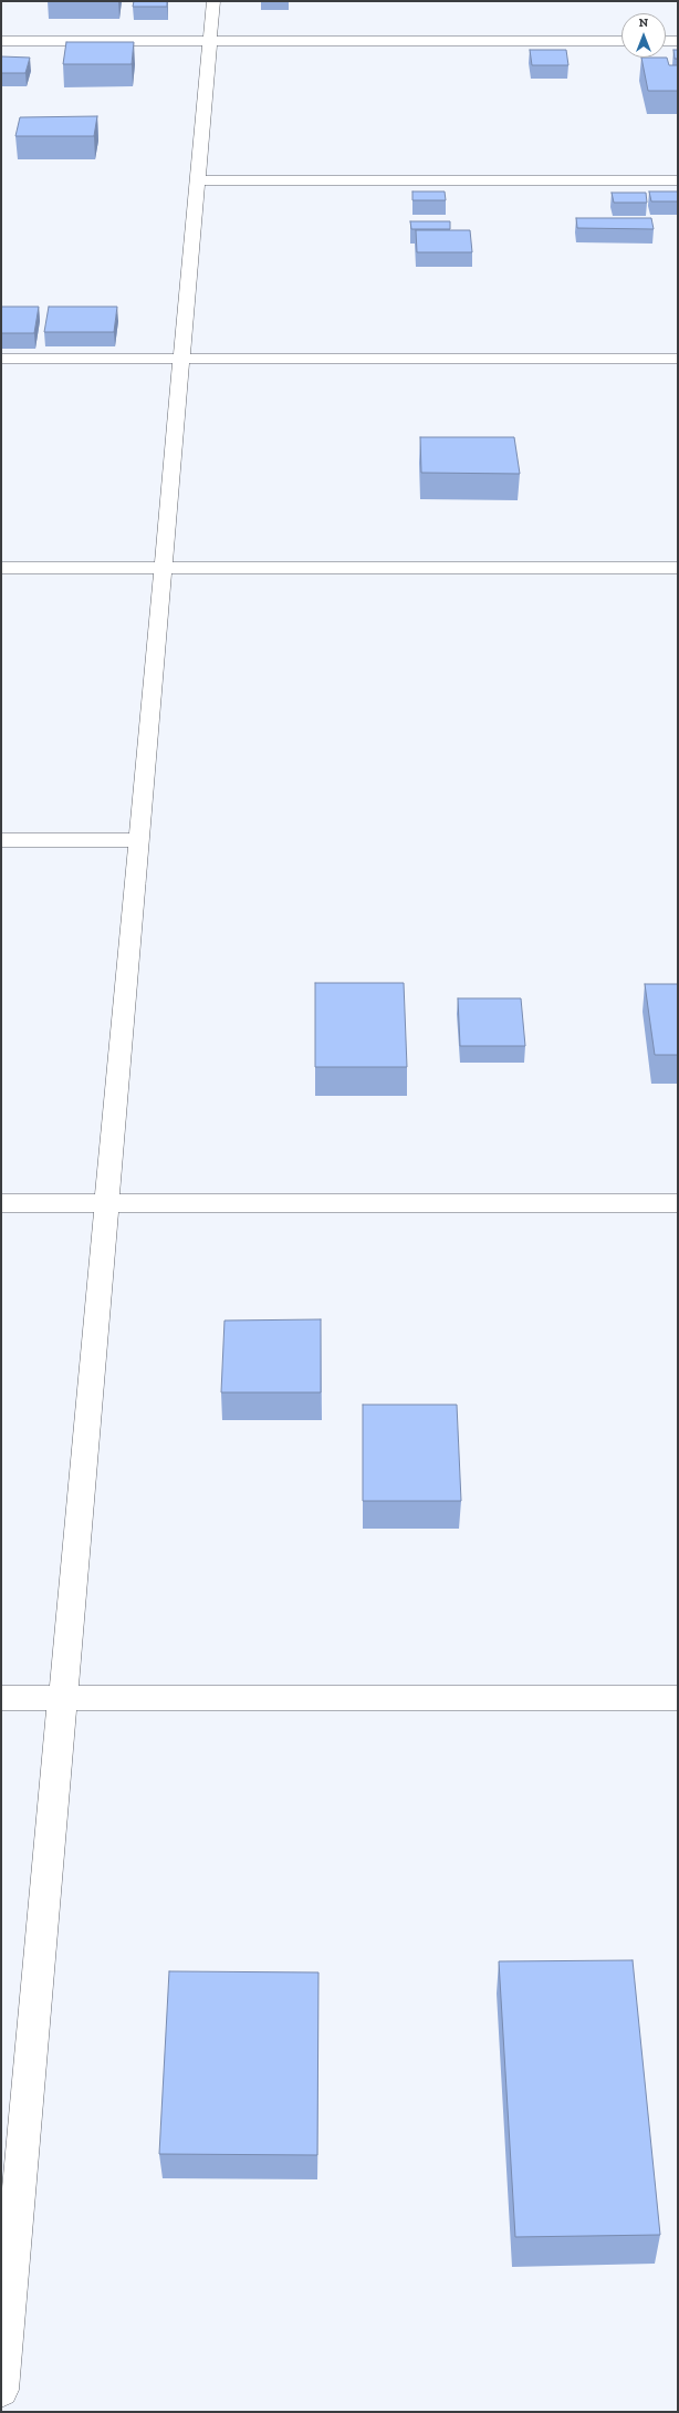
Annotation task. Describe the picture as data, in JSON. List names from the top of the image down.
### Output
{
  "north": "top"
}
